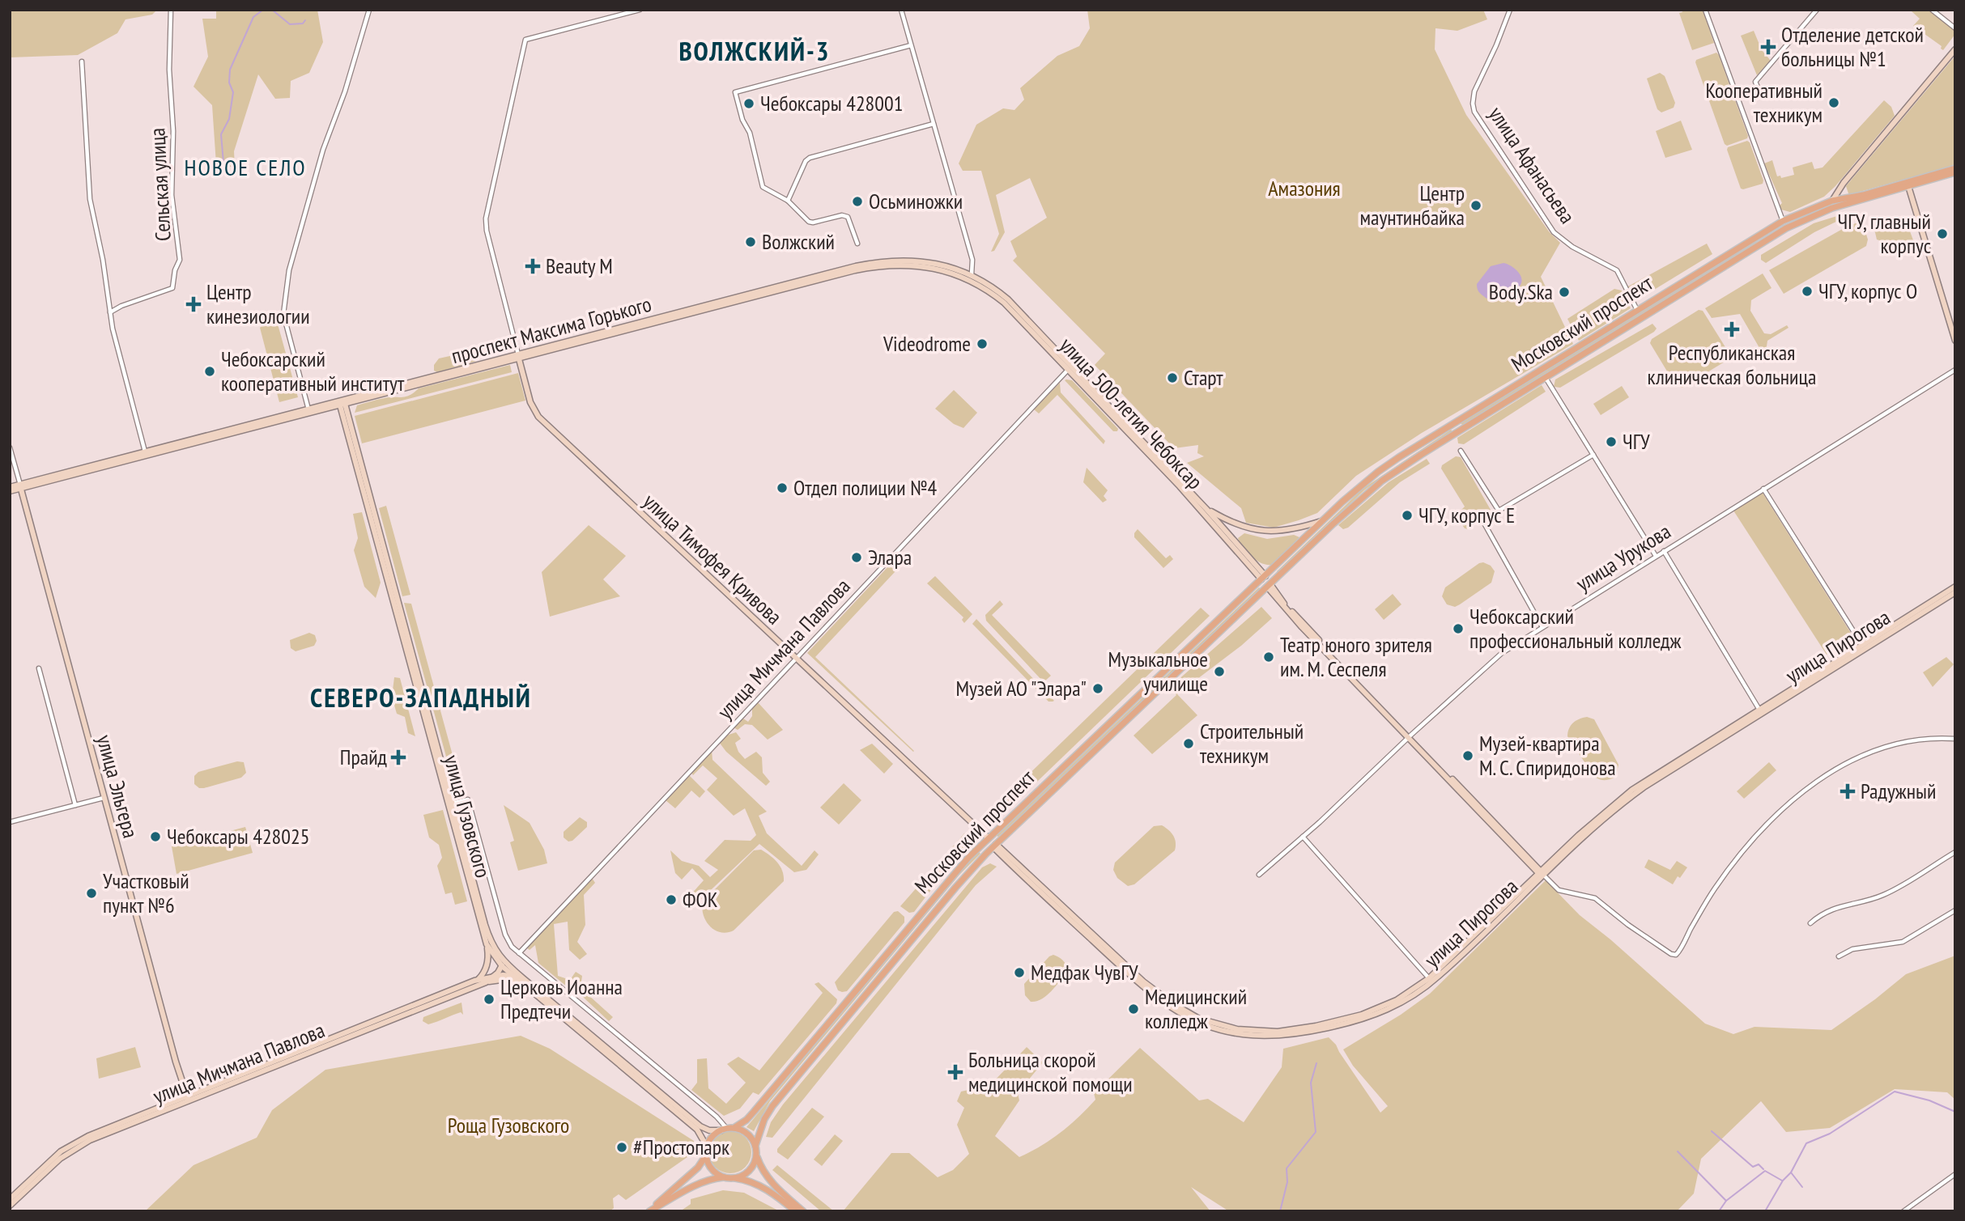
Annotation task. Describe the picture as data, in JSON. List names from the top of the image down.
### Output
{
  "streets": {
    "main road": [
      "Московский проспект",
      "проспект Максима Горького",
      "улица 500-летия Чебоксар",
      "улица Тимофея Кривова",
      "улица Пирогова",
      "улица Мичмана Павлова",
      "улица Эльгера",
      "улица Гузовского"
    ],
    "street": ["улица Афанасьева", "Сельская улица", "улица Урукова"]
  },
  "crossings": [
    ["улица Афанасьева", "Московский проспект"],
    ["Московский проспект", "улица 500-летия Чебоксар"],
    ["Московский проспект", "улица Тимофея Кривова"],
    ["Московский проспект", "улица Пирогова"],
    ["Московский проспект", "улица Гузовского"],
    ["проспект Максима Горького", "улица 500-летия Чебоксар"],
    ["проспект Максима Горького", "улица Тимофея Кривова"],
    ["проспект Максима Горького", "улица Мичмана Павлова"],
    ["проспект Максима Горького", "улица Эльгера"],
    ["проспект Максима Горького", "улица Гузовского"],
    ["улица 500-летия Чебоксар", "улица Мичмана Павлова"],
    ["улица Тимофея Кривова", "улица Мичмана Павлова"],
    ["улица Мичмана Павлова", "улица Эльгера"],
    ["улица Мичмана Павлова", "улица Гузовского"]
  ],
  "districts": ["ВОЛЖСКИЙ-3", "НОВОЕ СЕЛО", "СЕВЕРО-ЗАПАДНЫЙ"],
  "parks": ["Амазония", "Роща Гузовского"],
  "places": {
    "health": [
      "Отделение детской больницы №1",
      "Beauty M",
      "Центр кинезиологии",
      "Республиканская клиническая больница",
      "Прайд",
      "Радужный",
      "Больница скорой медицинской помощи"
    ],
    "other": [
      "Кооперативный техникум",
      "Чебоксары 428001",
      "Осьминожки",
      "Центр маунтинбайка",
      "ЧГУ, главный корпус",
      "Волжский",
      "ЧГУ, корпус О",
      "Body.Ska",
      "Videodrome",
      "Чебоксарский кооперативный институт",
      "Старт",
      "ЧГУ",
      "Отдел полиции №4",
      "ЧГУ, корпус Е",
      "Элара",
      "Чебоксарский профессиональный колледж",
      "Театр юного зрителя им. М. Сеспеля",
      "Музыкальное училище",
      "Музей АО \"Элара\"",
      "Строительный техникум",
      "Музей-квартира М. С. Спиридонова",
      "Чебоксары 428025",
      "Участковый пункт №6",
      "ФОК",
      "Медфак ЧувГУ",
      "Церковь Иоанна Предтечи",
      "Медицинский колледж",
      "#Простопарк"
    ]
  }
}
